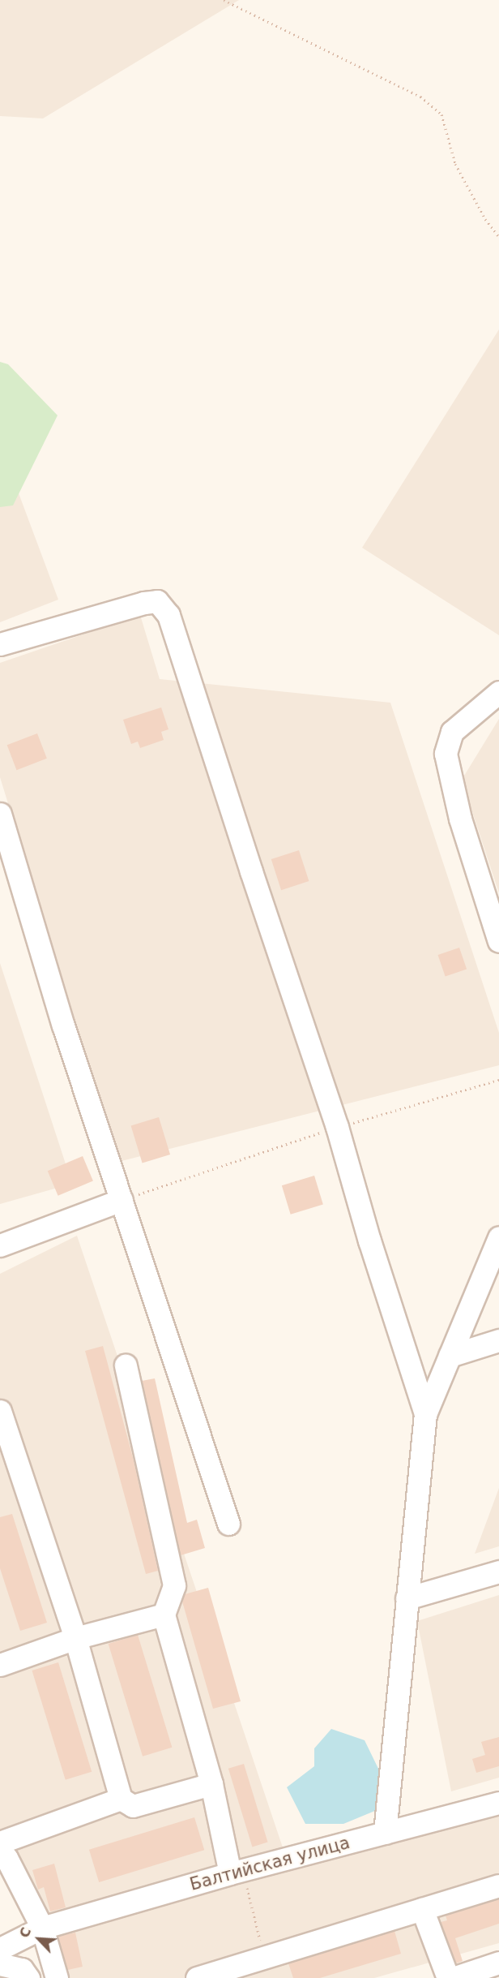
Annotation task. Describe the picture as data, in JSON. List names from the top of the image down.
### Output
{
  "streets": {
    "street": ["Балтийская улица"]
  },
  "north": "top left"
}
